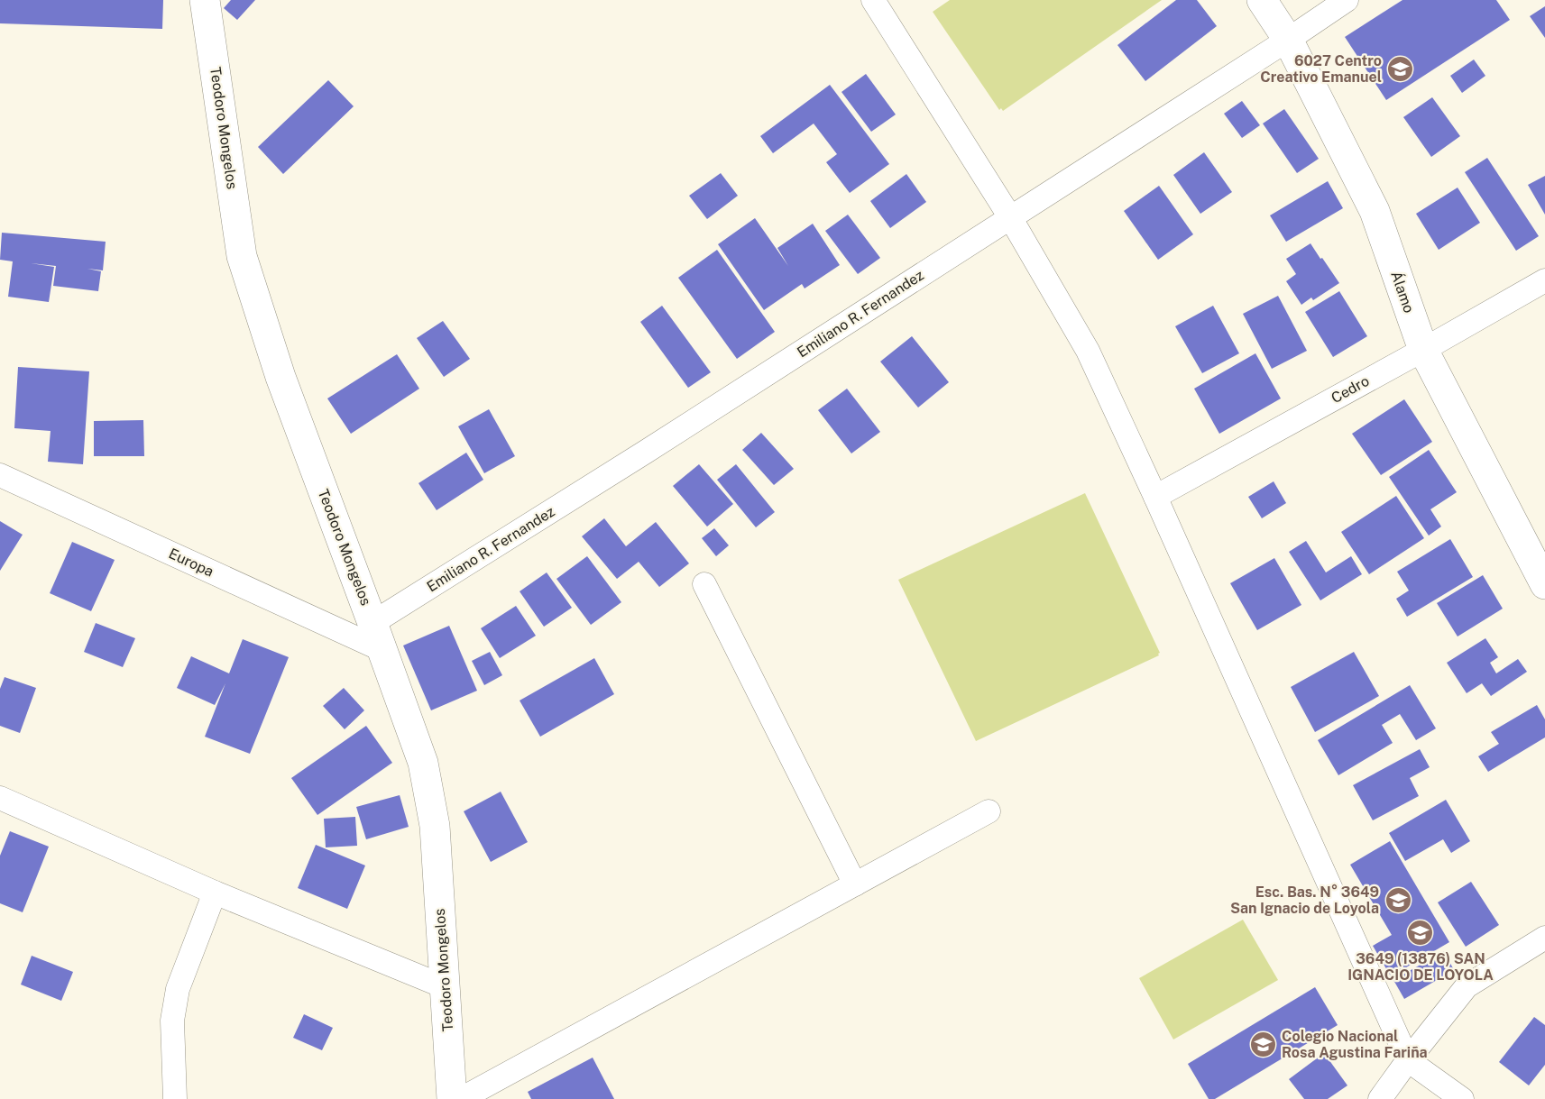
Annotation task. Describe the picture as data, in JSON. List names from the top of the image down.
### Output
{
  "streets": {
    "street": [
      "Teodoro Mongelos",
      "Álamo",
      "Emiliano R. Fernandez",
      "Cedro",
      "Europa"
    ]
  },
  "crossings": [
    ["Teodoro Mongelos", "Emiliano R. Fernandez"],
    ["Teodoro Mongelos", "Europa"],
    ["Álamo", "Emiliano R. Fernandez"],
    ["Álamo", "Cedro"],
    ["Emiliano R. Fernandez", "Europa"]
  ],
  "places": {
    "school or university": [
      "6027 Centro Creativo Emanuel",
      "Esc. Bas. N° 3649 San Ignacio de Loyola",
      "3649 (13876) SAN IGNACIO DE LOYOLA",
      "Colegio Nacional Rosa Agustina Fariña"
    ]
  }
}
